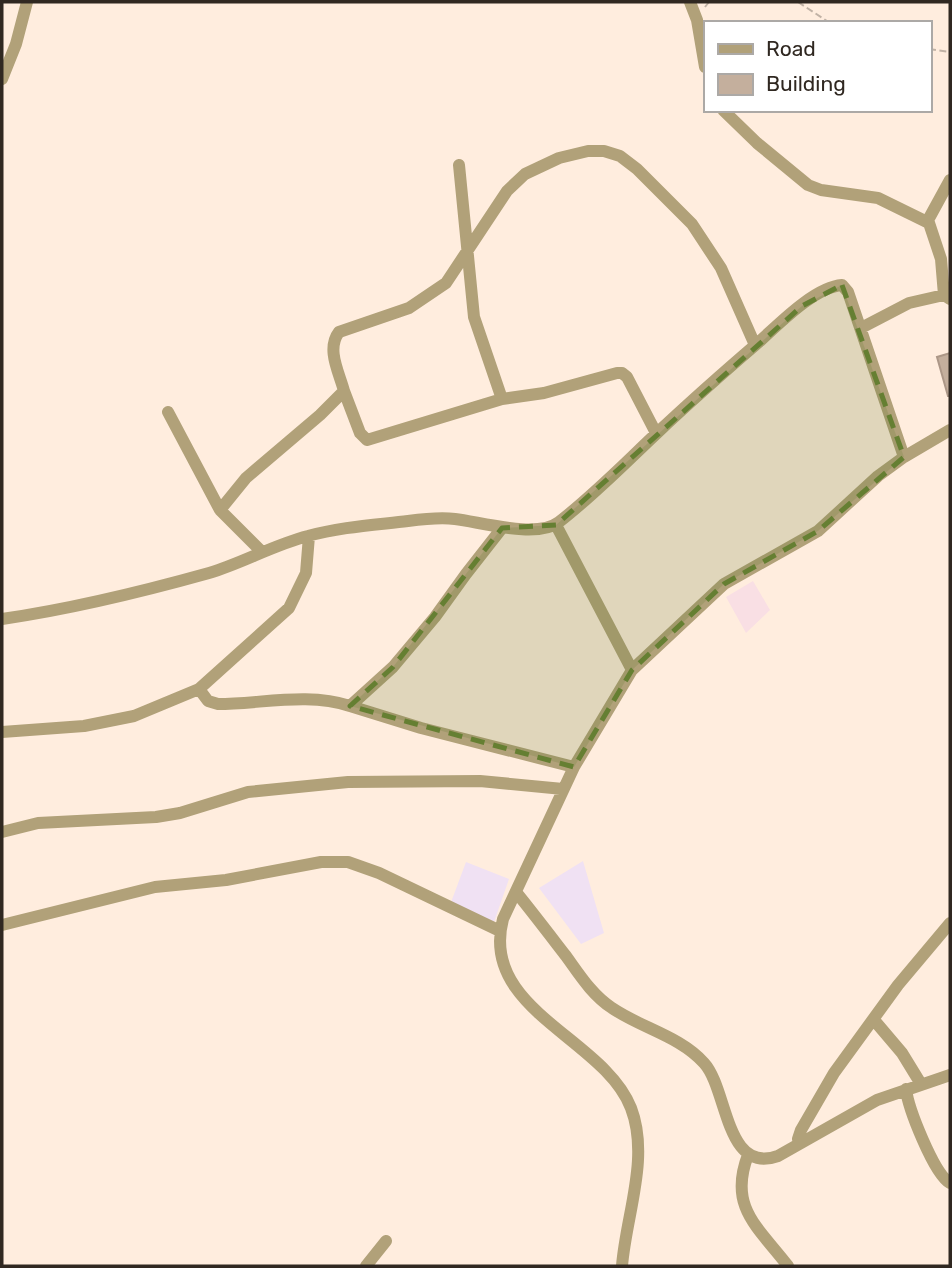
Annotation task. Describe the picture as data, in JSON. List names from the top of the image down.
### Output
{
  "legend": ["Road", "Building"]
}
